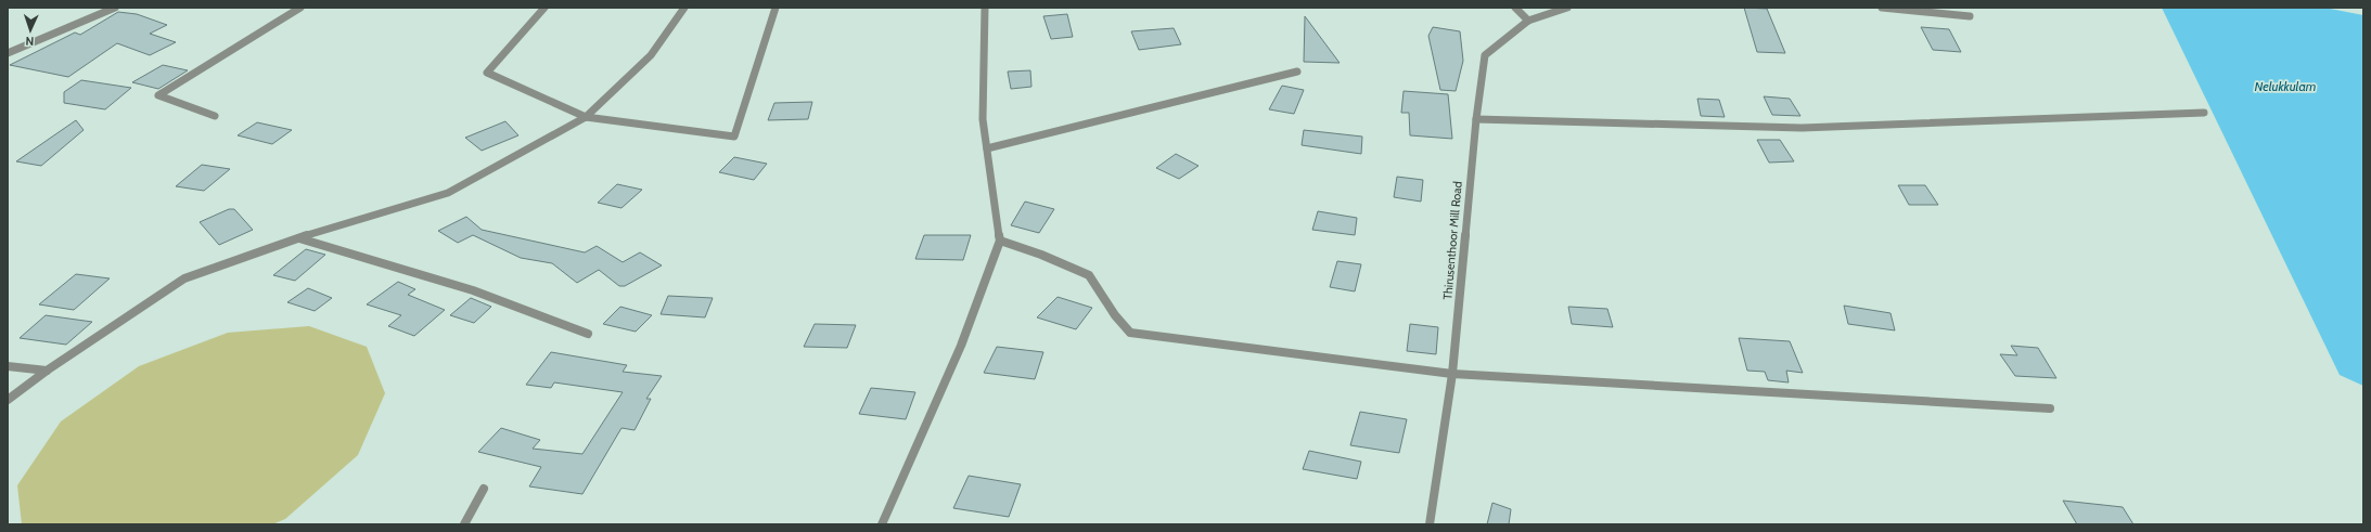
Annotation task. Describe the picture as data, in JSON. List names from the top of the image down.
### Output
{
  "streets": {
    "street": ["Thirusenthoor Mill Road"]
  },
  "water": ["Nelukkulam"],
  "north": "bottom"
}
